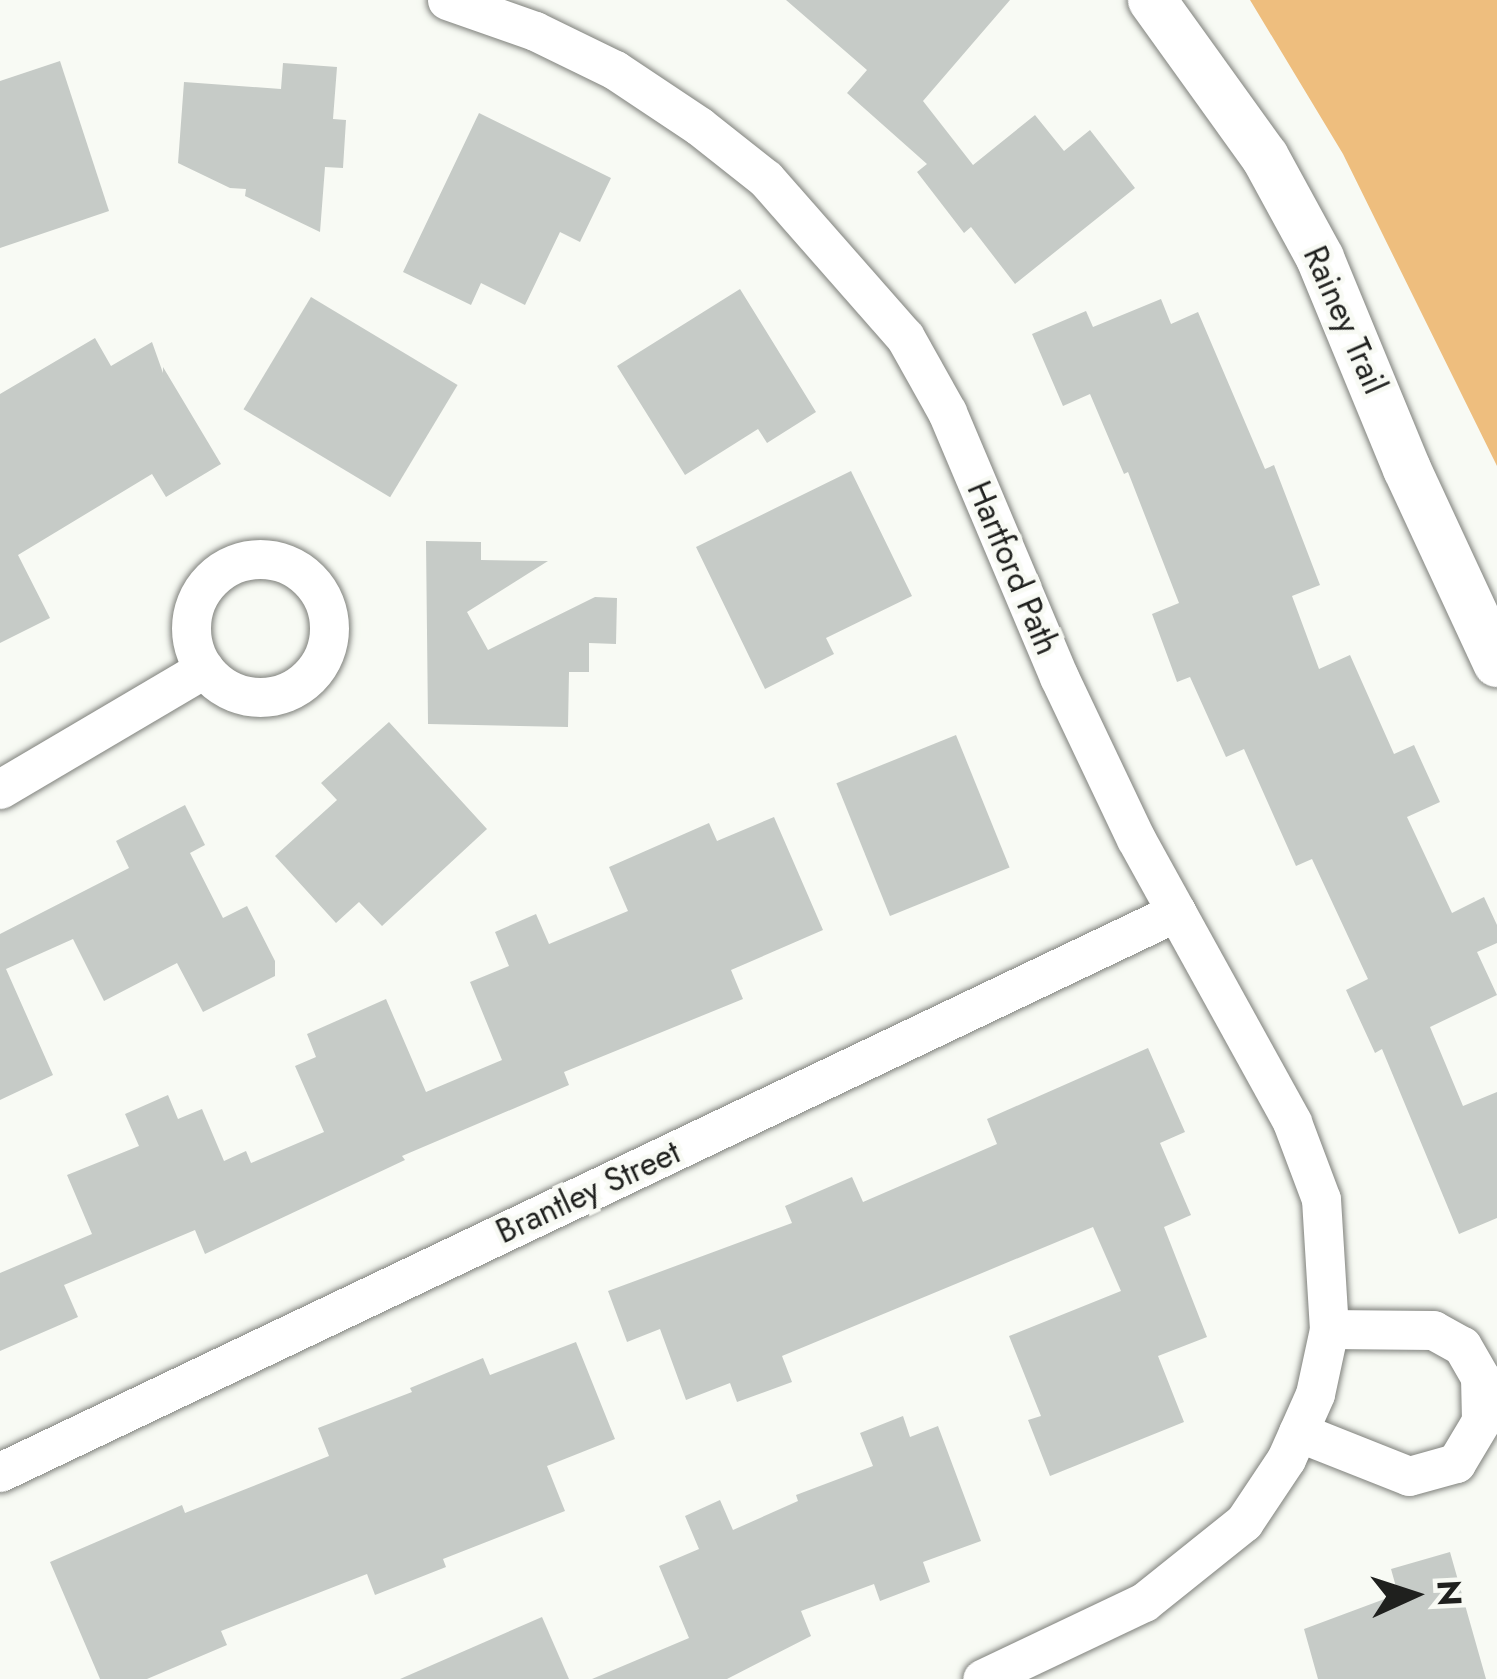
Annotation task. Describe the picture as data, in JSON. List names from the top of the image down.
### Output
{
  "streets": {
    "street": ["Rainey Trail", "Hartford Path", "Brantley Street"]
  },
  "crossings": [
    ["Hartford Path", "Brantley Street"]
  ],
  "north": "right"
}
